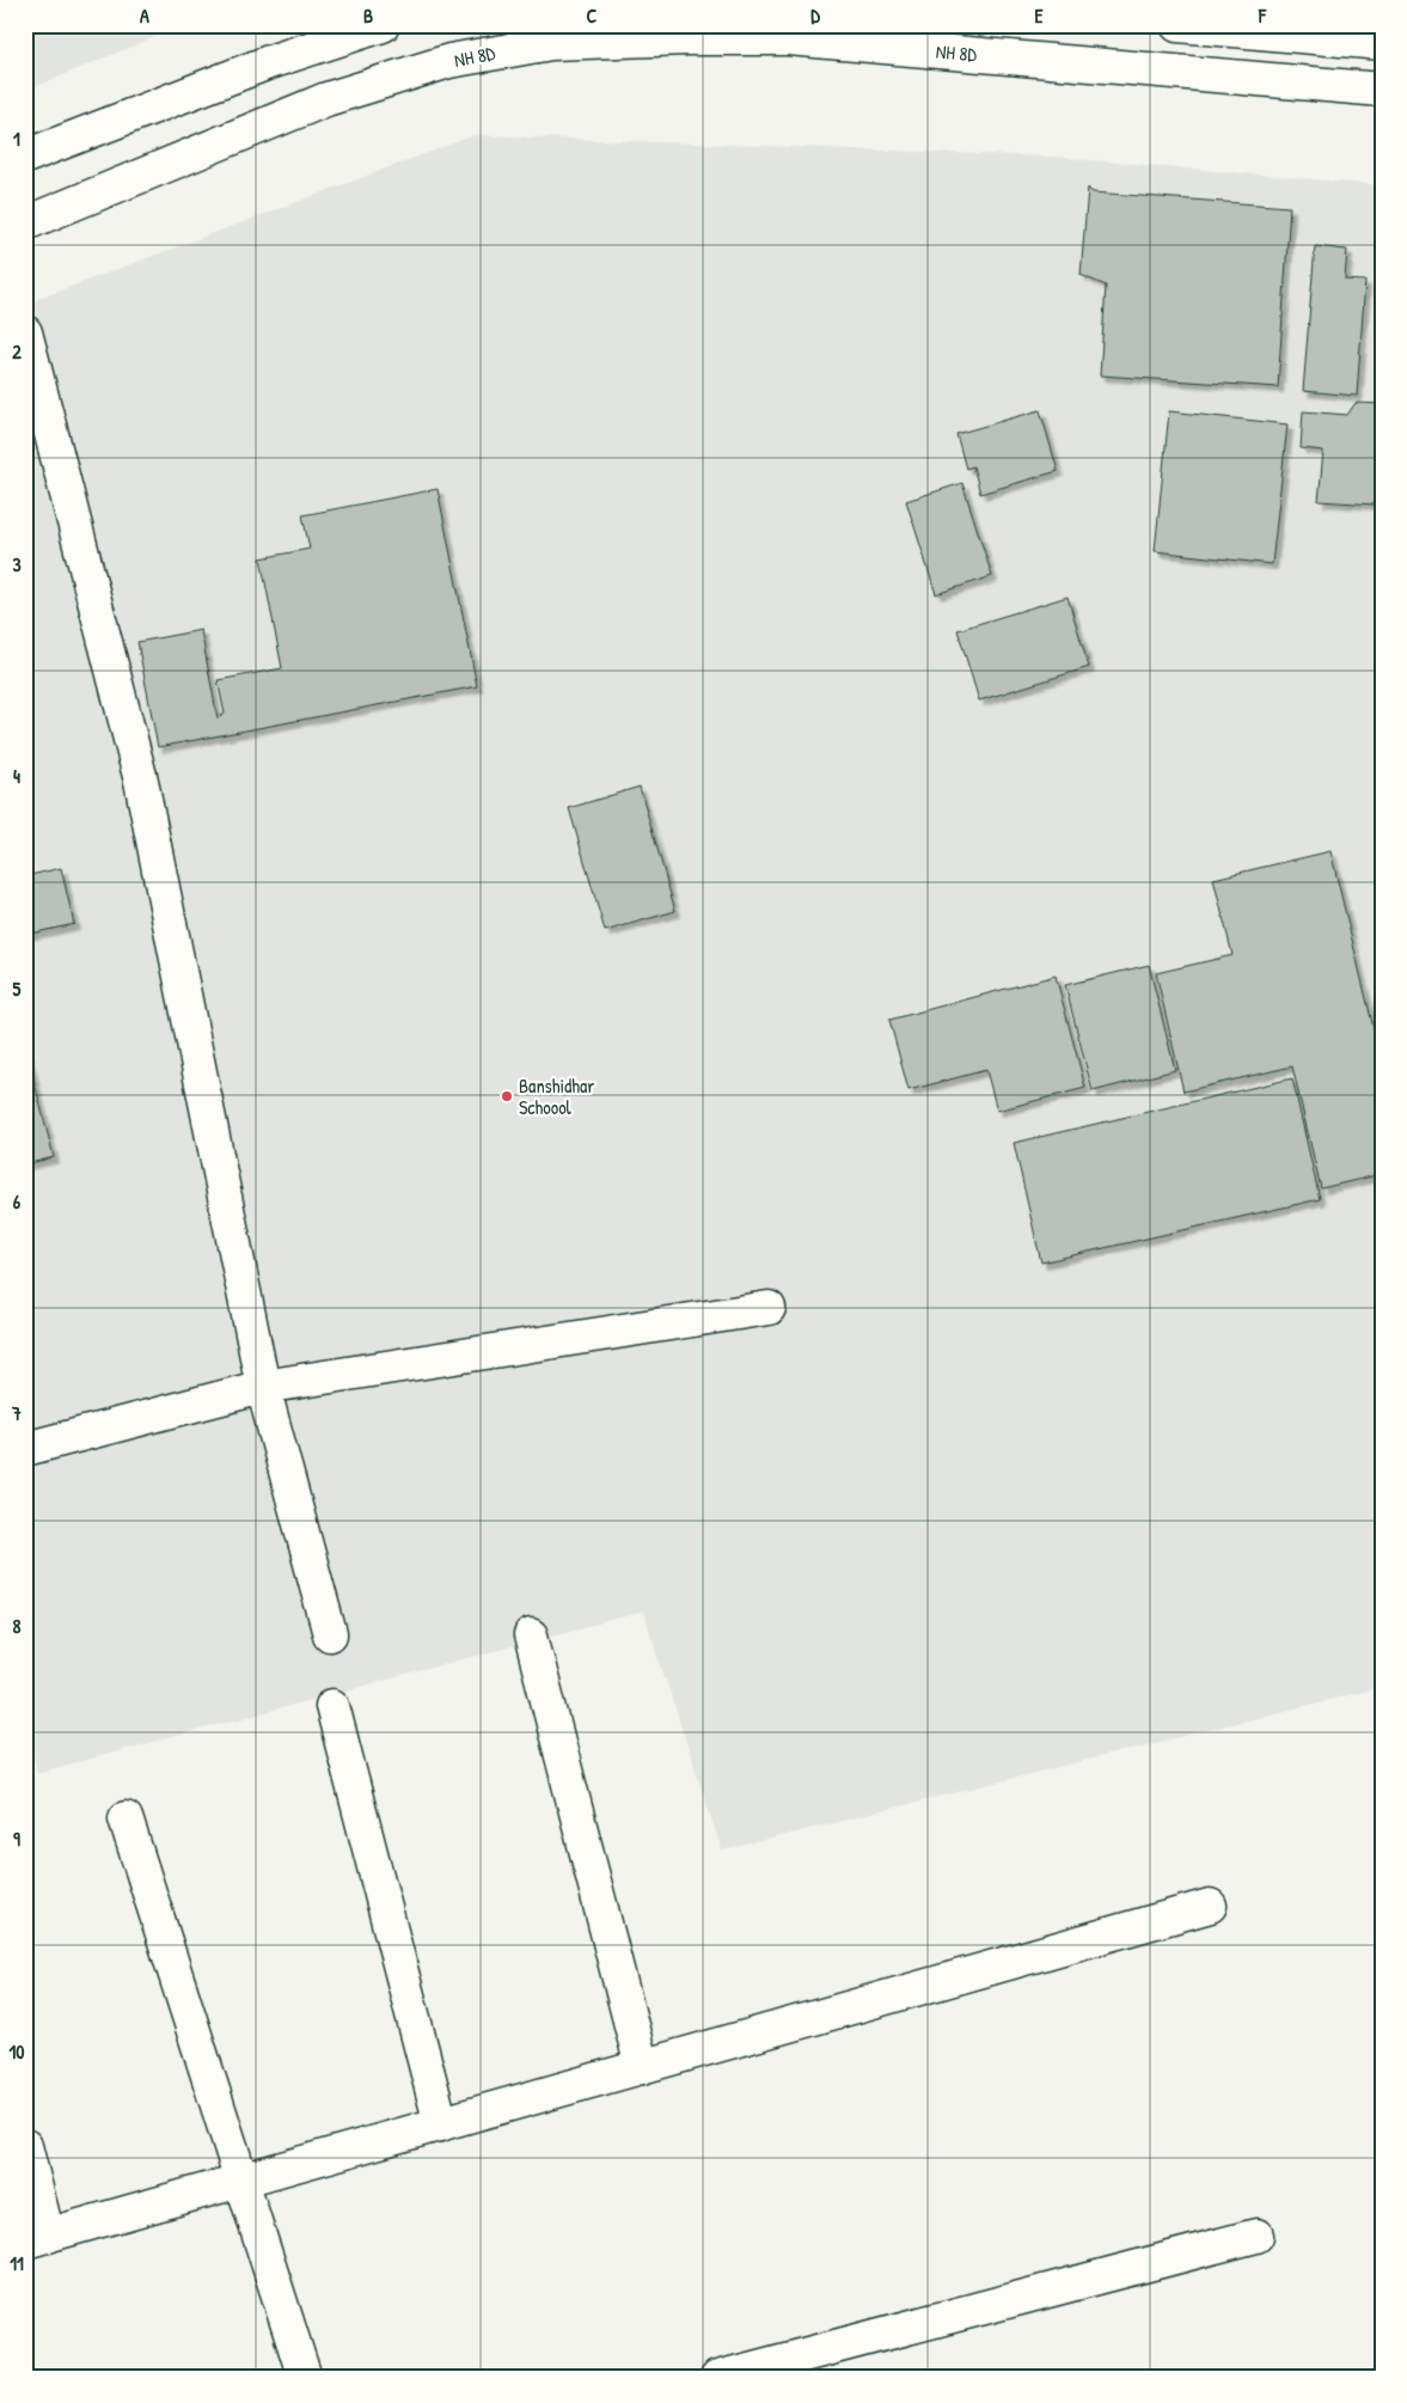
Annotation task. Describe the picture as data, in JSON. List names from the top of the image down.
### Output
{
  "streets": {
    "street": ["NH 8D"]
  },
  "places": ["Banshidhar Schoool"],
  "grid": {
    "columns": [
      "A",
      "B",
      "C",
      "D",
      "E",
      "F"
    ],
    "rows": [
      "1",
      "2",
      "3",
      "4",
      "5",
      "6",
      "7",
      "8",
      "9",
      "10",
      "11"
    ]
  }
}
